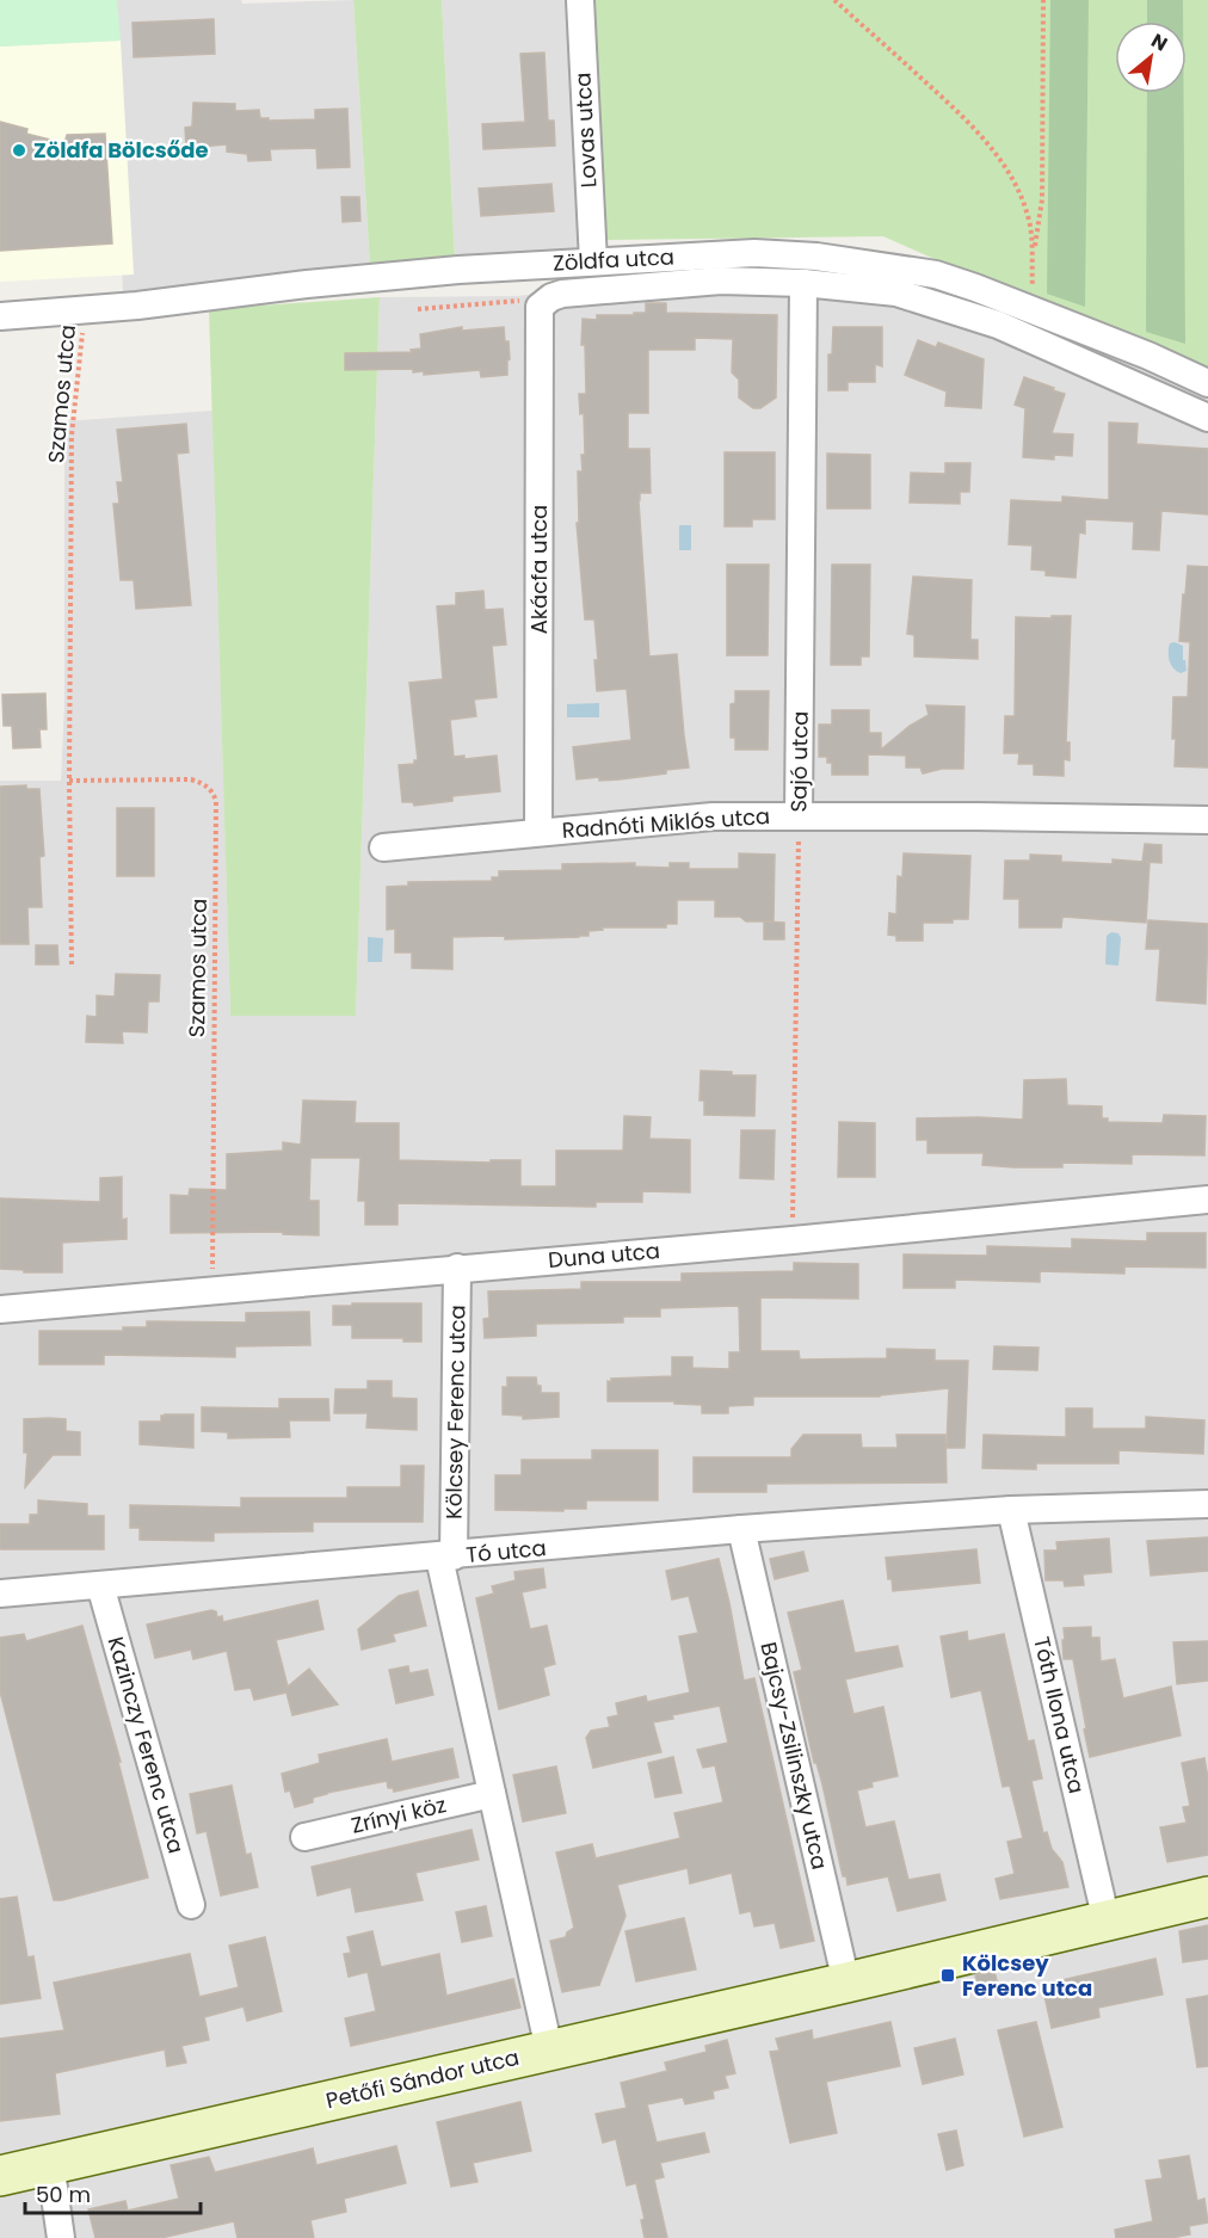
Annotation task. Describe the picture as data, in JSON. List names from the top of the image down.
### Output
{
  "streets": {
    "street": [
      "Lovas utca",
      "Zöldfa utca",
      "Akácfa utca",
      "Sajó utca",
      "Radnóti Miklós utca",
      "Duna utca",
      "Kölcsey Ferenc utca",
      "Tó utca",
      "Tóth Ilona utca",
      "Kazinczy Ferenc utca",
      "Bajcsy-Zsilinszky utca",
      "Zrínyi köz",
      "Petőfi Sándor utca"
    ],
    "path": ["Szamos utca"]
  },
  "crossings": [
    ["Lovas utca", "Zöldfa utca"],
    ["Zöldfa utca", "Szamos utca"],
    ["Zöldfa utca", "Akácfa utca"],
    ["Zöldfa utca", "Sajó utca"],
    ["Szamos utca", "Duna utca"],
    ["Akácfa utca", "Radnóti Miklós utca"],
    ["Sajó utca", "Radnóti Miklós utca"],
    ["Sajó utca", "Duna utca"],
    ["Duna utca", "Kölcsey Ferenc utca"],
    ["Kölcsey Ferenc utca", "Tó utca"],
    ["Kölcsey Ferenc utca", "Zrínyi köz"],
    ["Kölcsey Ferenc utca", "Petőfi Sándor utca"],
    ["Tó utca", "Tóth Ilona utca"],
    ["Tó utca", "Kazinczy Ferenc utca"],
    ["Tó utca", "Bajcsy-Zsilinszky utca"],
    ["Tóth Ilona utca", "Petőfi Sándor utca"],
    ["Bajcsy-Zsilinszky utca", "Petőfi Sándor utca"]
  ],
  "places": {
    "other": ["Zöldfa Bölcsőde"],
    "transit": ["Kölcsey Ferenc utca"]
  },
  "scale_bar": "50 m",
  "north": "top right"
}
